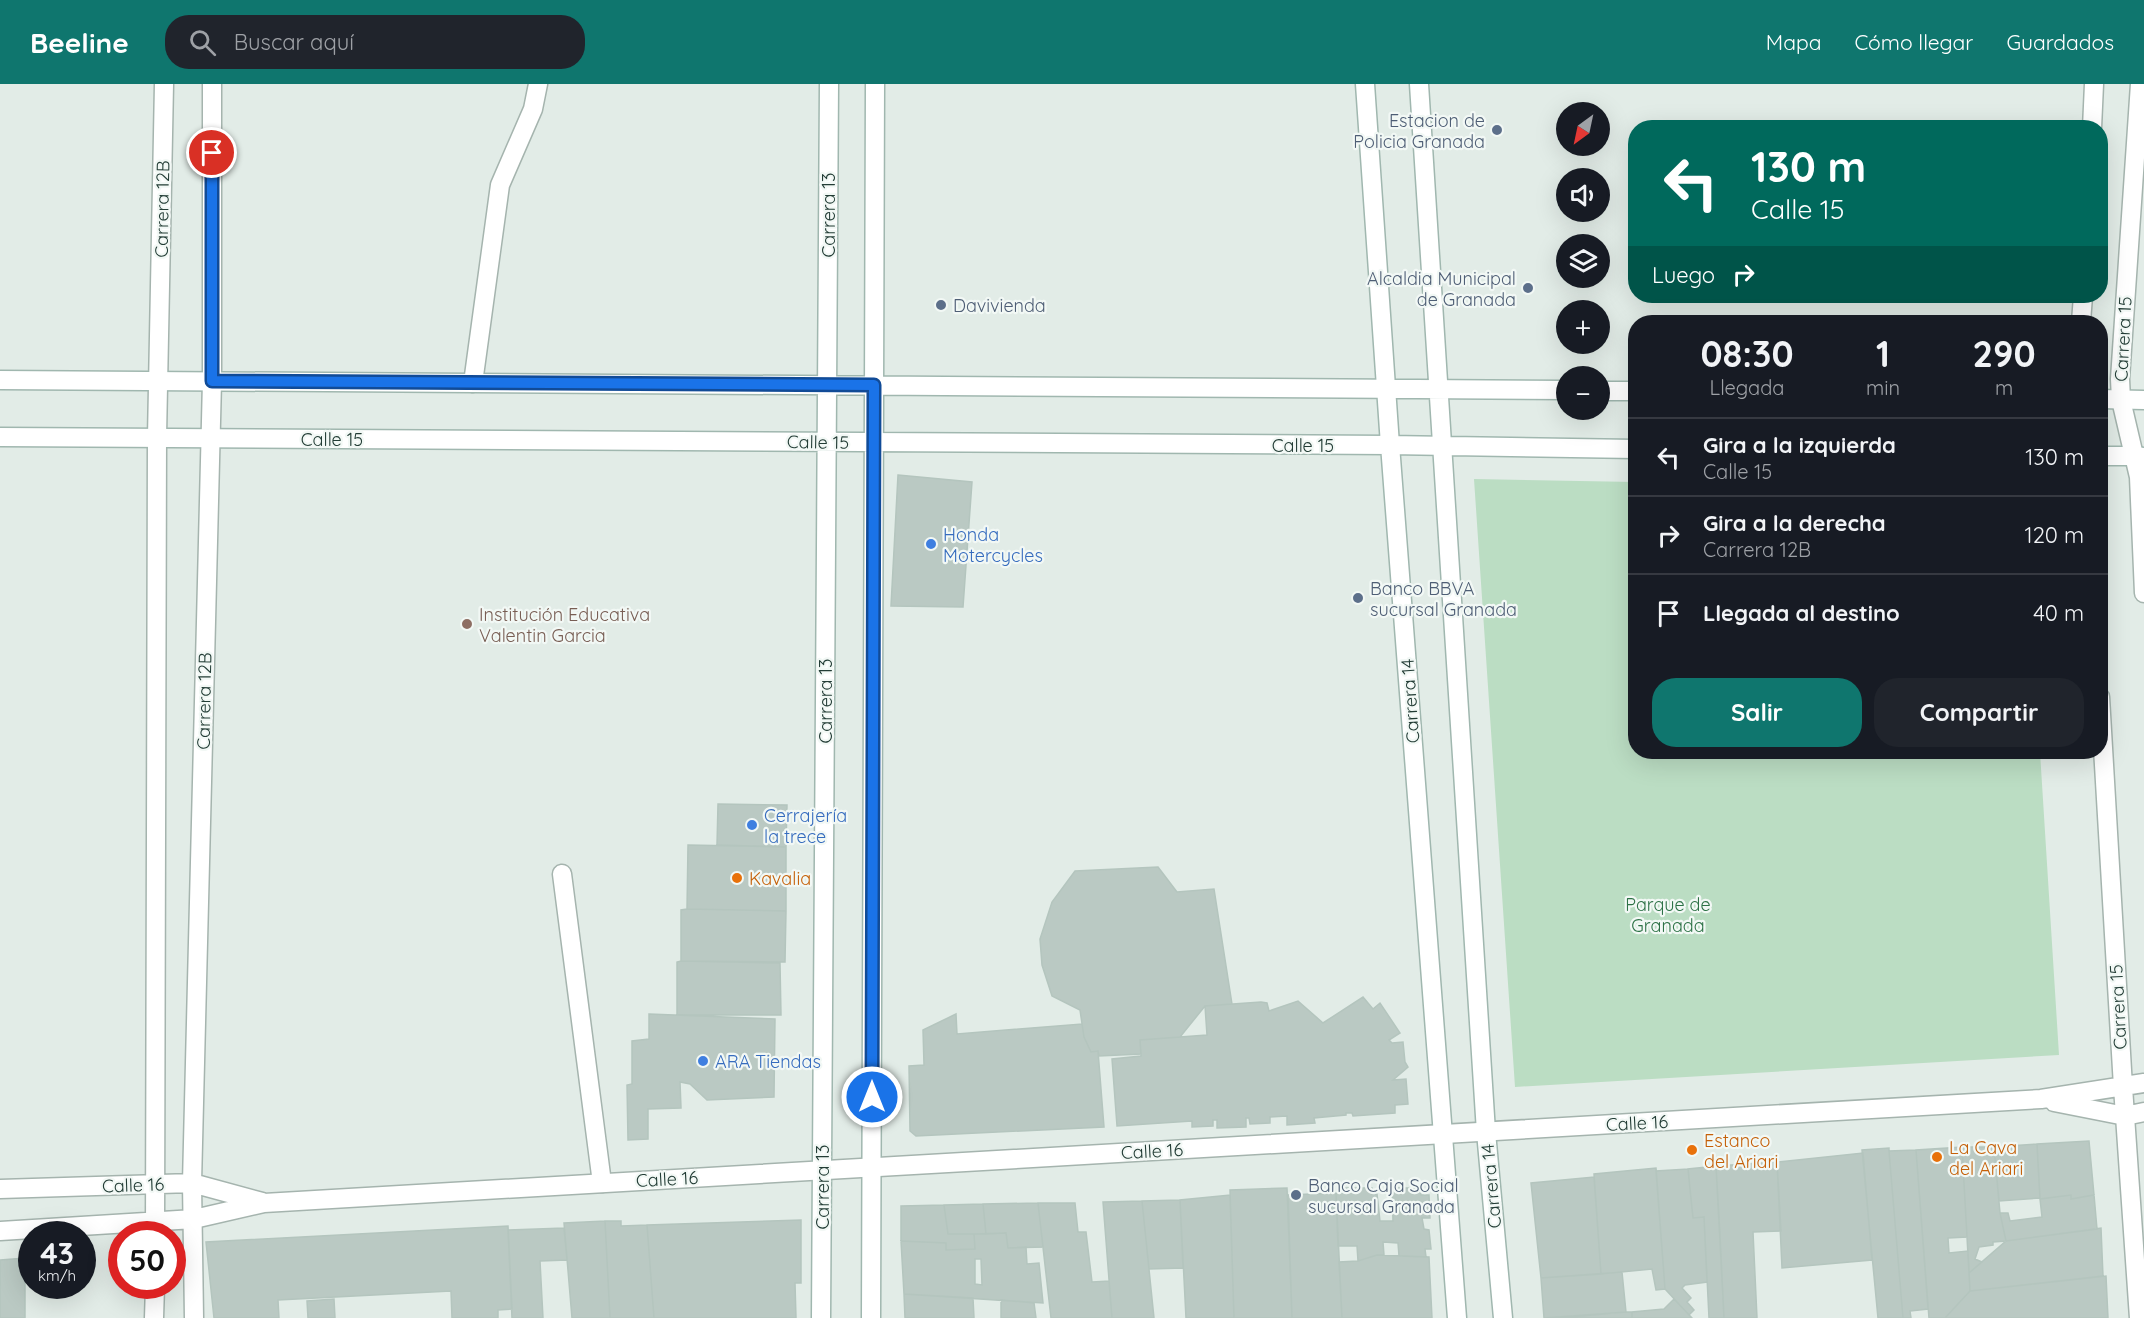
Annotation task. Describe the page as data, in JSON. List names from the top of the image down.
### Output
{
  "streets": {
    "street": [
      "Carrera 12B",
      "Carrera 13",
      "Carrera 15",
      "Calle 15",
      "Carrera 14",
      "Calle 16"
    ]
  },
  "crossings": [
    ["Carrera 12B", "Calle 15"],
    ["Carrera 12B", "Calle 16"],
    ["Carrera 13", "Calle 15"],
    ["Carrera 13", "Calle 16"],
    ["Carrera 15", "Calle 16"],
    ["Calle 15", "Carrera 14"],
    ["Carrera 14", "Calle 16"]
  ],
  "parks": ["Parque de Granada"],
  "places": [
    "Estacion de Policia Granada",
    "Alcaldia Municipal de Granada",
    "Davivienda",
    "Honda Motercycles",
    "Banco BBVA sucursal Granada",
    "Institución Educativa Valentin Garcia",
    "Cerrajería la trece",
    "Kavalia",
    "ARA Tiendas",
    "Estanco del Ariari",
    "La Cava del Ariari",
    "Banco Caja Social sucursal Granada"
  ],
  "north": "bottom left",
  "page": {
    "header": "Beeline",
    "search": "Buscar aquí",
    "nav": ["Mapa", "Cómo llegar", "Guardados"],
    "map_buttons": ["+", "−"],
    "turn": ["130 m", "Calle 15"],
    "then": "Luego",
    "eta": [
      "08:30",
      "Llegada",
      "1",
      "min",
      "290",
      "m"
    ],
    "list": [
      {
        "name": "Gira a la izquierda",
        "note": "Calle 15",
        "value": "130 m"
      },
      {
        "name": "Gira a la derecha",
        "note": "Carrera 12B",
        "value": "120 m"
      },
      {
        "name": "Llegada al destino",
        "value": "40 m"
      }
    ],
    "buttons": ["Salir", "Compartir"],
    "speed": "43 km/h",
    "limit": "50"
  }
}
